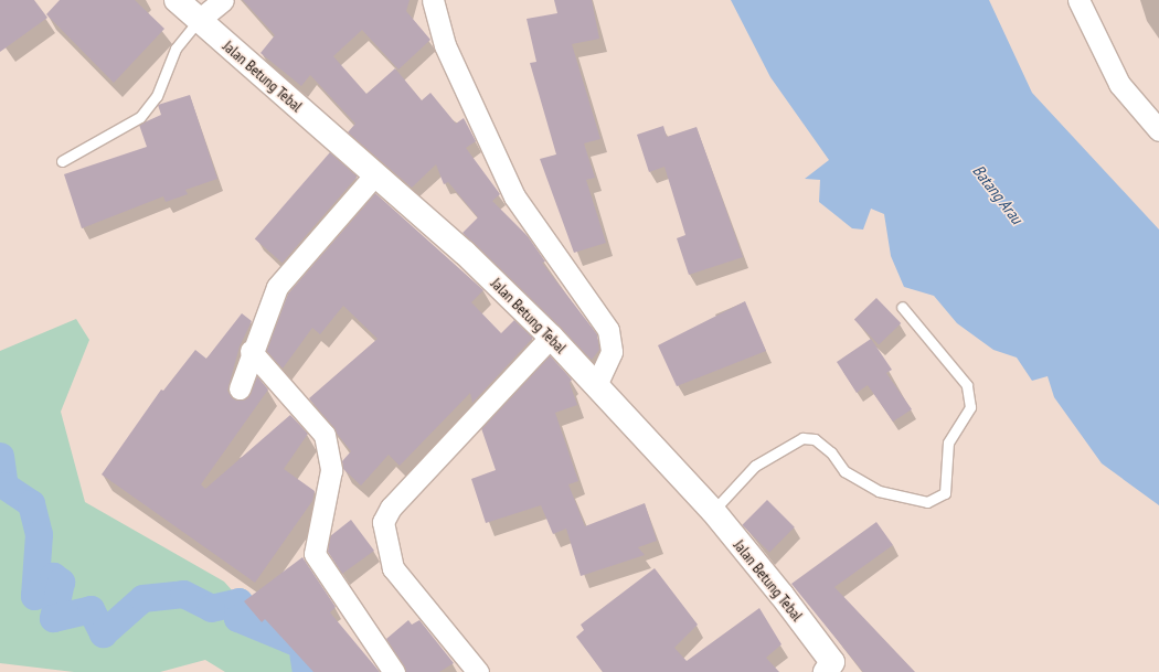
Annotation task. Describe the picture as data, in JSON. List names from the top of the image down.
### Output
{
  "streets": {
    "street": ["Jalan Betung Tebal"]
  },
  "water": ["Batang Arau"]
}
